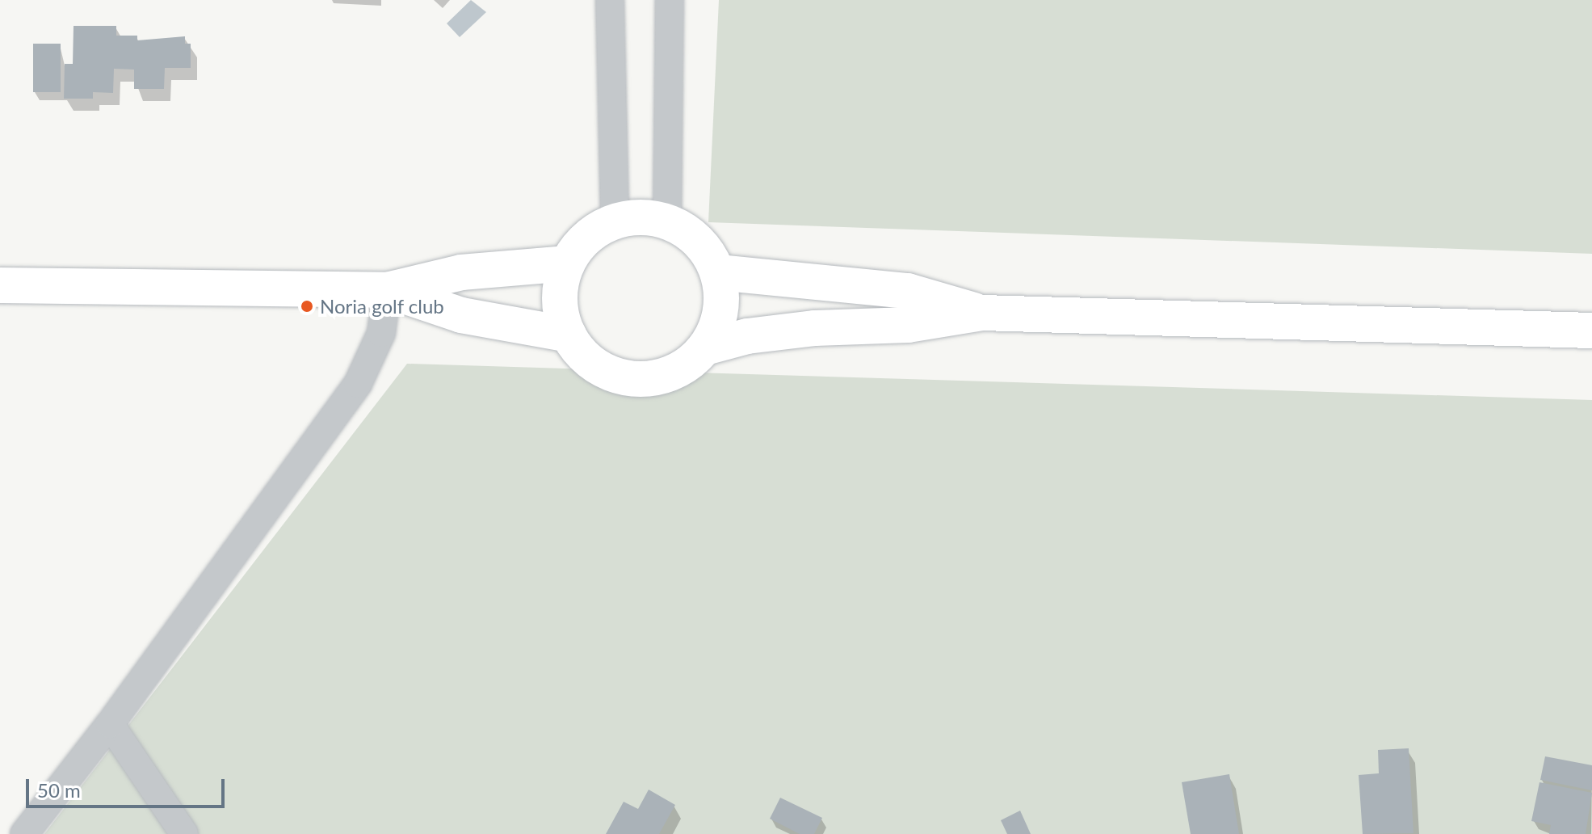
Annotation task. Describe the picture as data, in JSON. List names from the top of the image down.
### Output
{
  "places": ["Noria golf club"],
  "scale_bar": "50 m"
}
